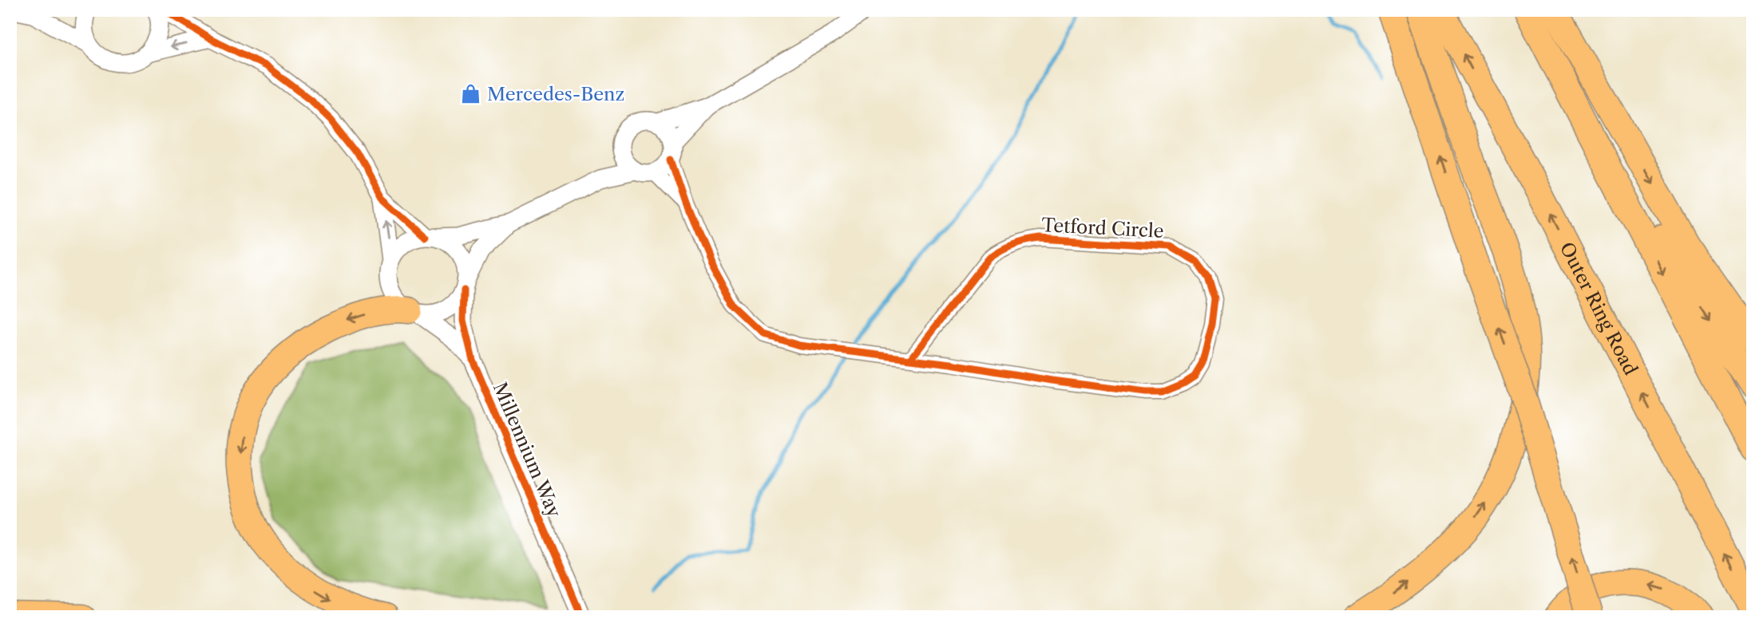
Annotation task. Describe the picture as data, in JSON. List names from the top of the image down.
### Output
{
  "streets": {
    "highway": ["Outer Ring Road"],
    "street": ["Tetford Circle", "Millennium Way"]
  },
  "places": {
    "shop": ["Mercedes-Benz"]
  }
}
